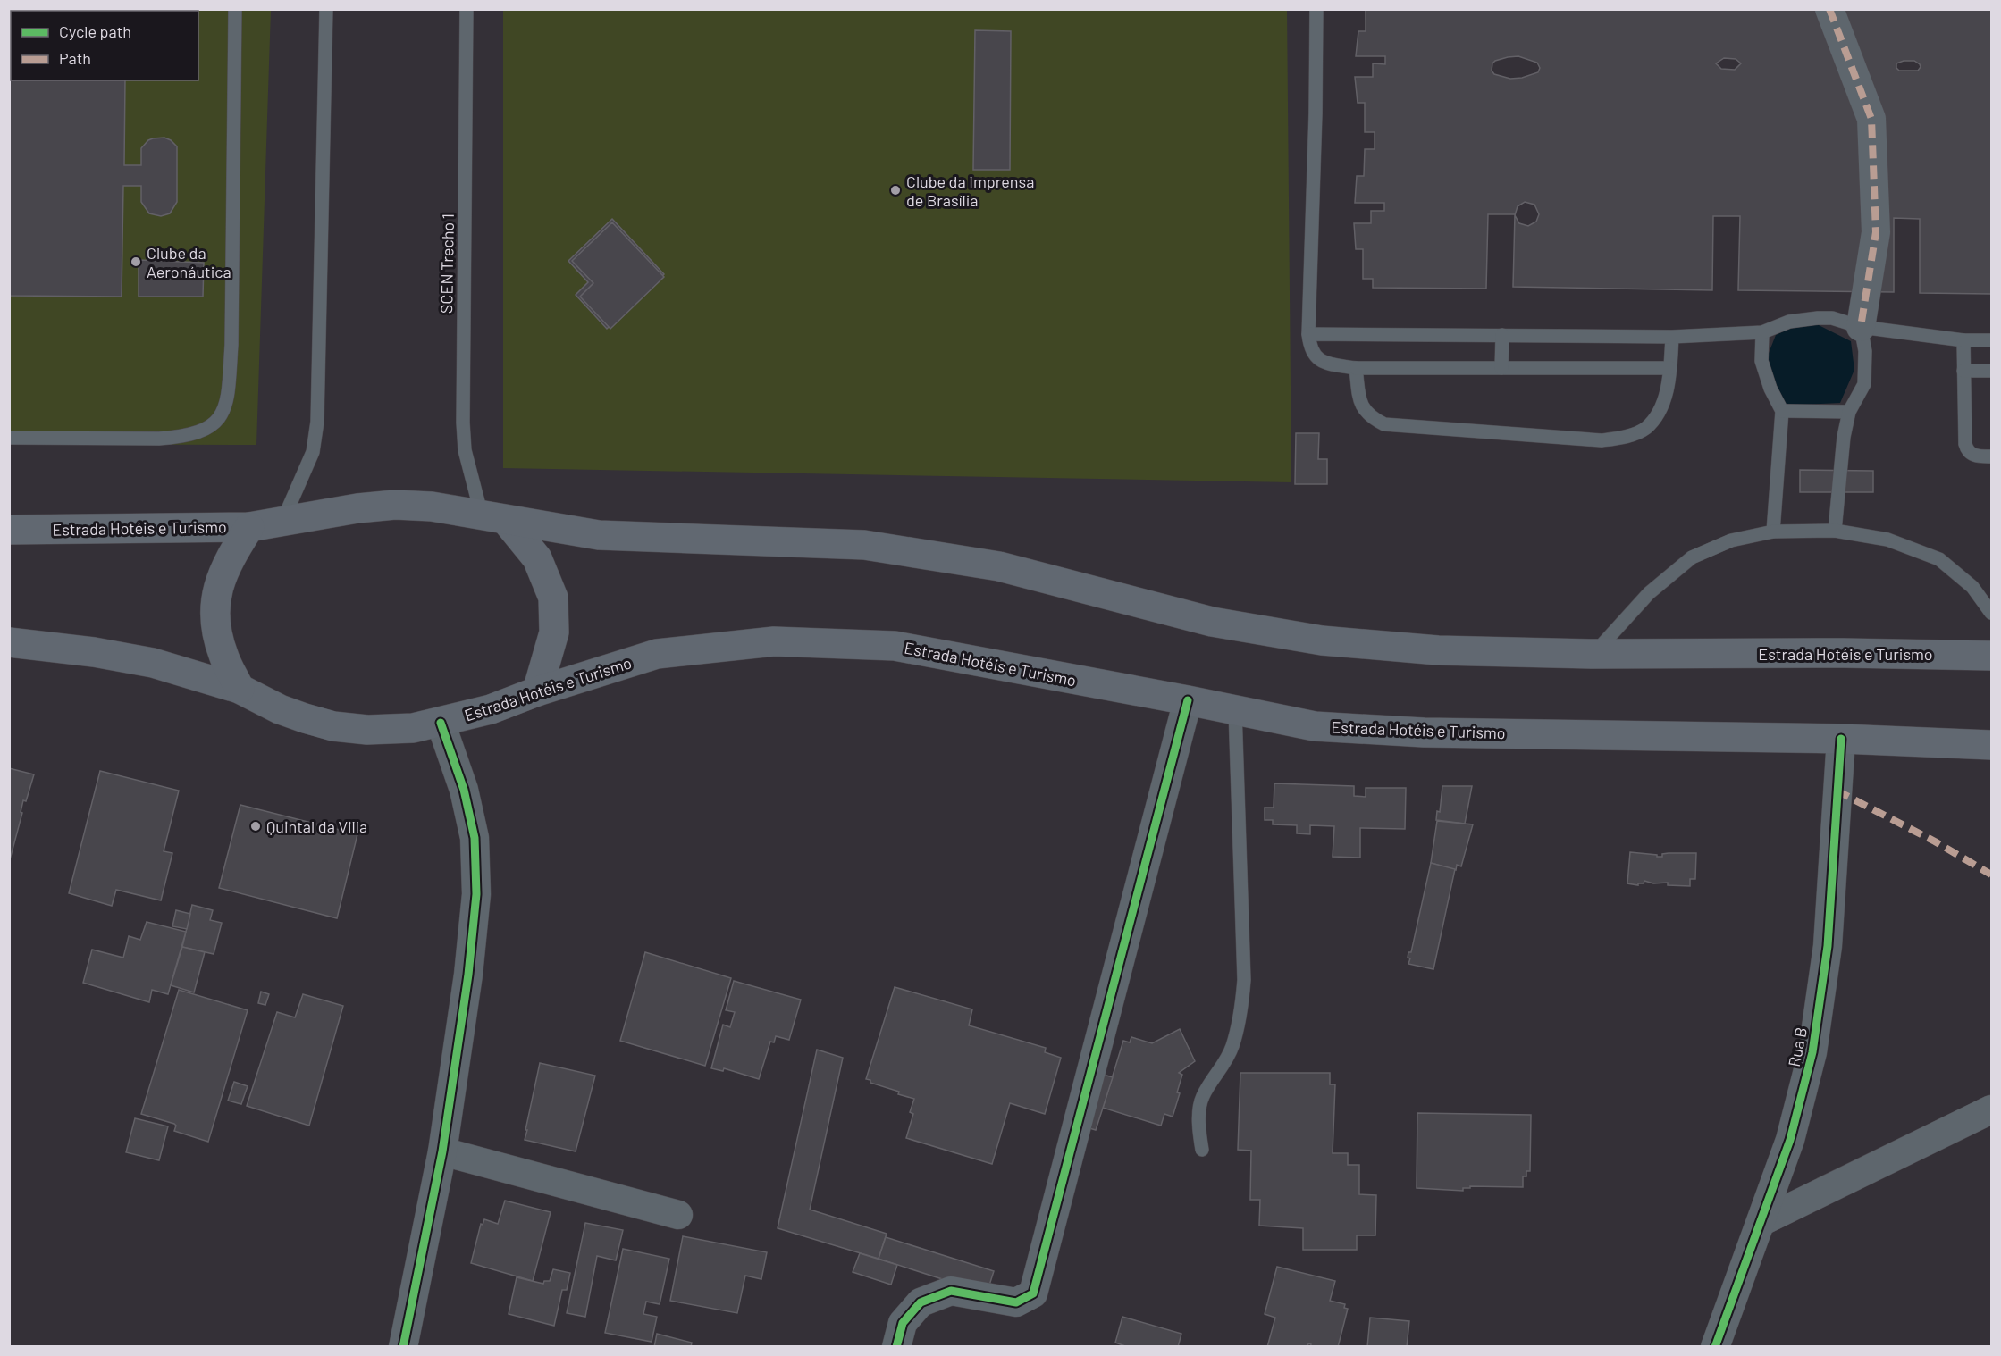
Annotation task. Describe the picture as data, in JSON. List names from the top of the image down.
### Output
{
  "streets": {
    "main road": ["Estrada Hotéis e Turismo"],
    "street": ["Rua B"],
    "lane": ["SCEN Trecho 1"]
  },
  "crossings": [
    ["SCEN Trecho 1", "Estrada Hotéis e Turismo"],
    ["Estrada Hotéis e Turismo", "Rua B"]
  ],
  "places": ["Clube da Imprensa de Brasília", "Clube da Aeronáutica", "Quintal da Villa"],
  "legend": ["Cycle path", "Path"]
}
